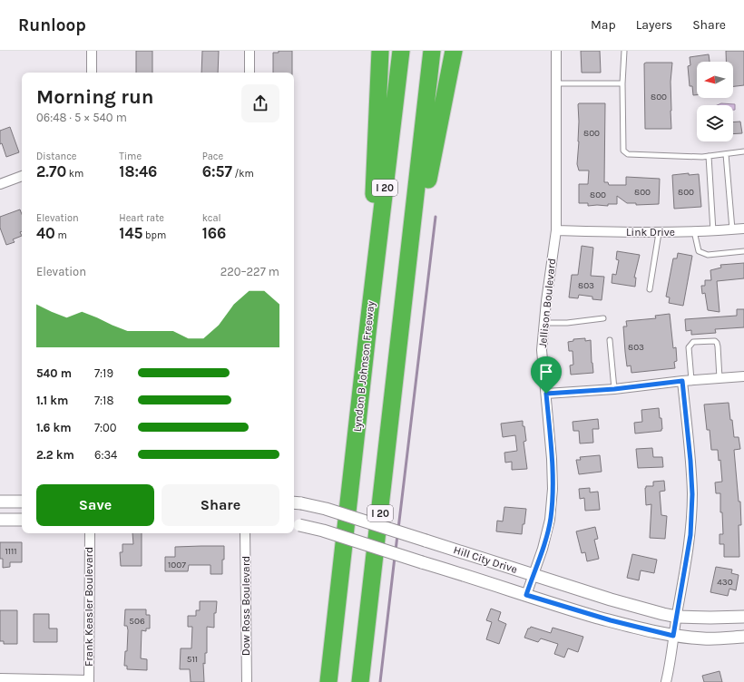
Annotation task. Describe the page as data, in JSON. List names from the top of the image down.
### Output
{
  "streets": {
    "highway": ["I 20", "Lyndon B Johnson Freeway"],
    "street": [
      "Link Drive",
      "Jellison Boulevard",
      "Hill City Drive",
      "Dow Ross Boulevard",
      "Frank Keasler Boulevard"
    ]
  },
  "crossings": [
    ["Link Drive", "Jellison Boulevard"],
    ["Jellison Boulevard", "Hill City Drive"]
  ],
  "house_numbers": [
    "800",
    "800",
    "800",
    "800",
    "800",
    "803",
    "803",
    "1111",
    "1007",
    "430",
    "506",
    "511"
  ],
  "north": "left",
  "page": {
    "header": "Runloop",
    "nav": ["Map", "Layers", "Share"],
    "heading": ["Morning run", "06:48 · 5 × 540 m"],
    "stats": [
      ["Distance", "2.70 km"],
      ["Time", "18:46"],
      ["Pace", "6:57 /km"],
      ["Elevation", "40 m"],
      ["Heart rate", "145 bpm"],
      ["kcal", "166"]
    ],
    "chart": ["Elevation", "220–227 m"],
    "list": [
      {
        "name": "540 m",
        "note": "7:19"
      },
      {
        "name": "1.1 km",
        "note": "7:18"
      },
      {
        "name": "1.6 km",
        "note": "7:00"
      },
      {
        "name": "2.2 km",
        "note": "6:34"
      }
    ],
    "buttons": ["Save", "Share"]
  }
}
